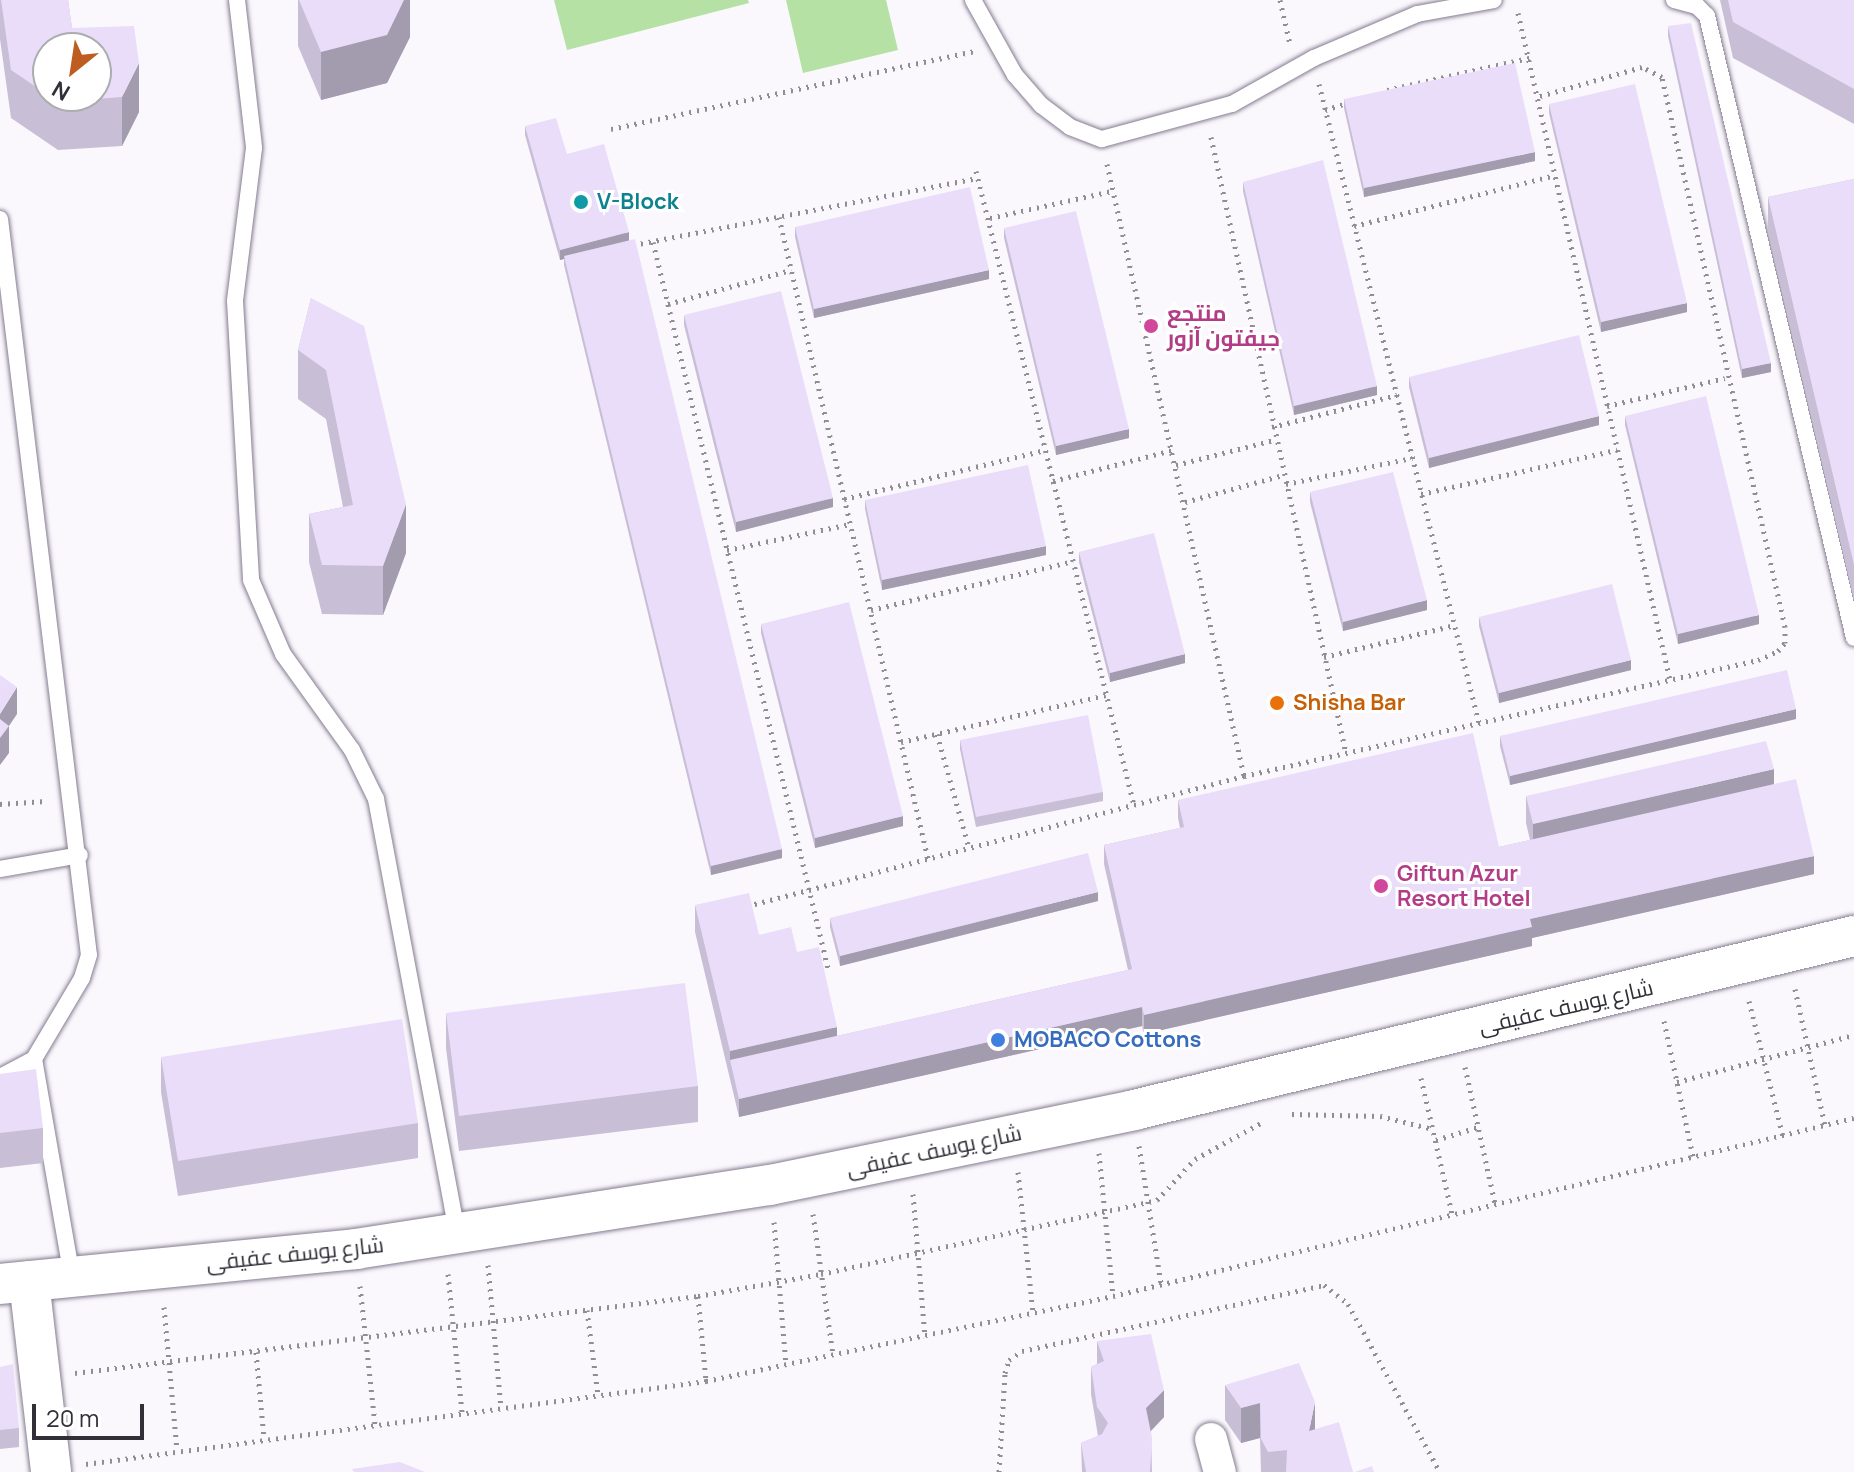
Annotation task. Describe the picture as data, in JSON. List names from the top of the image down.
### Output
{
  "streets": {
    "street": ["شارع يوسف عفيفى"]
  },
  "places": [
    "V-Block",
    "منتجع جيفتون آزور",
    "Shisha Bar",
    "Giftun Azur Resort Hotel",
    "MOBACO Cottons"
  ],
  "scale_bar": "20 m",
  "north": "bottom left"
}
